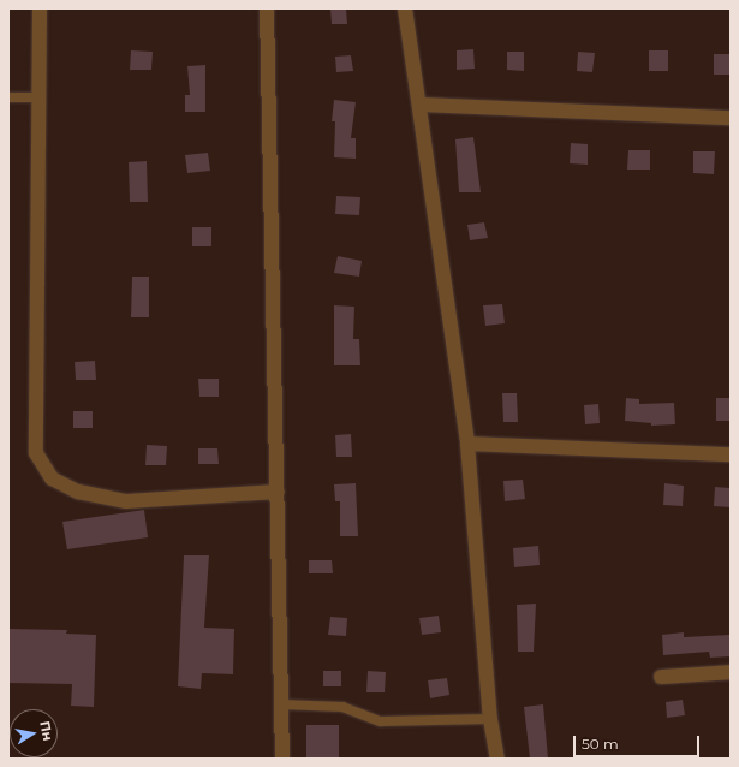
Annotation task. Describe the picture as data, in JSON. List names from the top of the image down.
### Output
{
  "scale_bar": "50 m",
  "north": "right"
}
